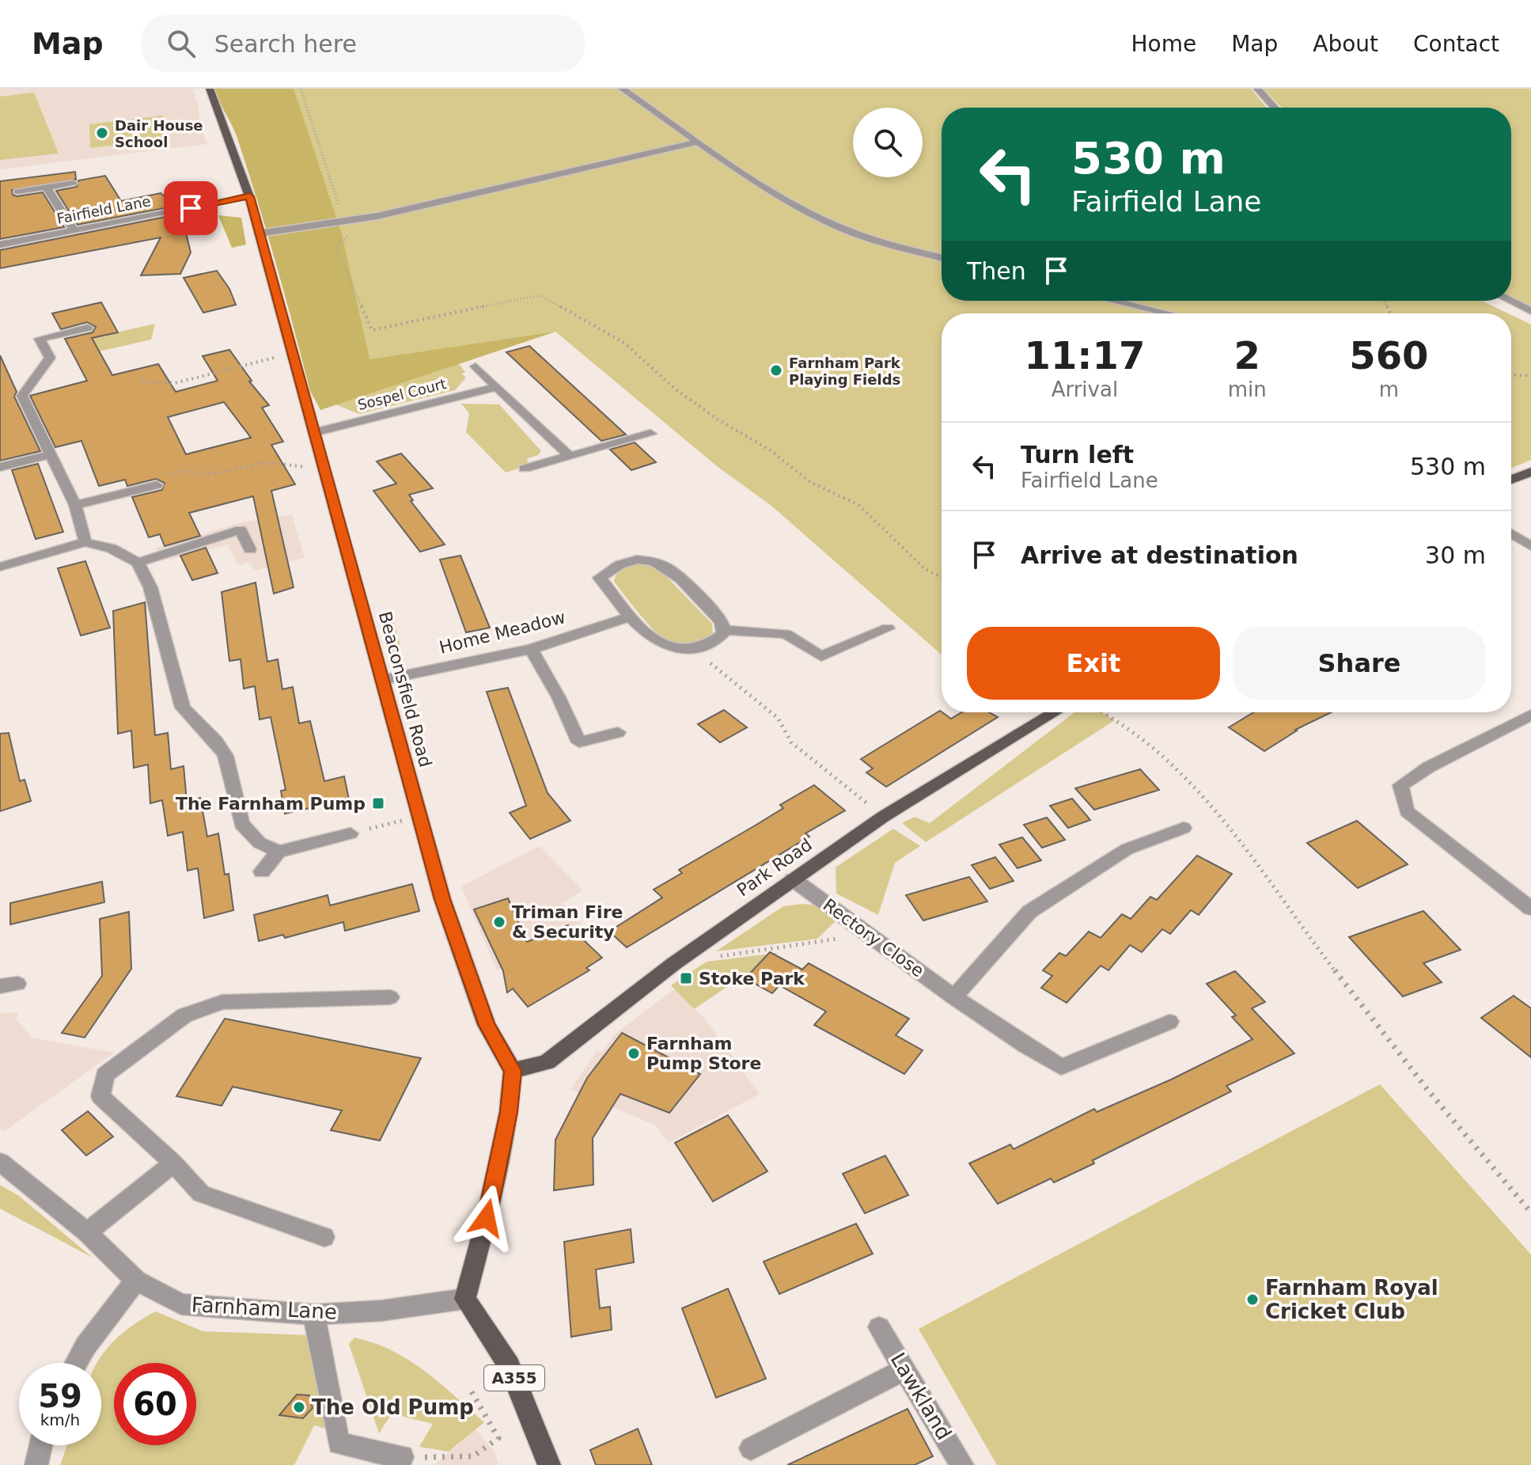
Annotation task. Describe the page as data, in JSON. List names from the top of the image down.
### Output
{
  "streets": {
    "main road": ["Beaconsfield Road", "Park Road", "A355"],
    "street": [
      "Fairfield Lane",
      "Sospel Court",
      "Home Meadow",
      "Rectory Close",
      "Farnham Lane",
      "Lawkland"
    ]
  },
  "crossings": [
    ["Fairfield Lane", "Beaconsfield Road"],
    ["Sospel Court", "Beaconsfield Road"],
    ["Home Meadow", "Beaconsfield Road"],
    ["Beaconsfield Road", "Park Road"],
    ["Park Road", "Rectory Close"],
    ["Farnham Lane", "A355"]
  ],
  "places": {
    "other": [
      "Dair House School",
      "Farnham Park Playing Fields",
      "Triman Fire & Security",
      "Farnham Pump Store",
      "Farnham Royal Cricket Club",
      "The Old Pump"
    ],
    "transit": ["The Farnham Pump", "Stoke Park"]
  },
  "page": {
    "header": "Map",
    "search": "Search here",
    "nav": [
      "Home",
      "Map",
      "About",
      "Contact"
    ],
    "turn": ["530 m", "Fairfield Lane"],
    "then": "Then",
    "eta": [
      "11:17",
      "Arrival",
      "2",
      "min",
      "560",
      "m"
    ],
    "list": [
      {
        "name": "Turn left",
        "note": "Fairfield Lane",
        "value": "530 m"
      },
      {
        "name": "Arrive at destination",
        "value": "30 m"
      }
    ],
    "buttons": ["Exit", "Share"],
    "speed": "59 km/h",
    "limit": "60"
  }
}
